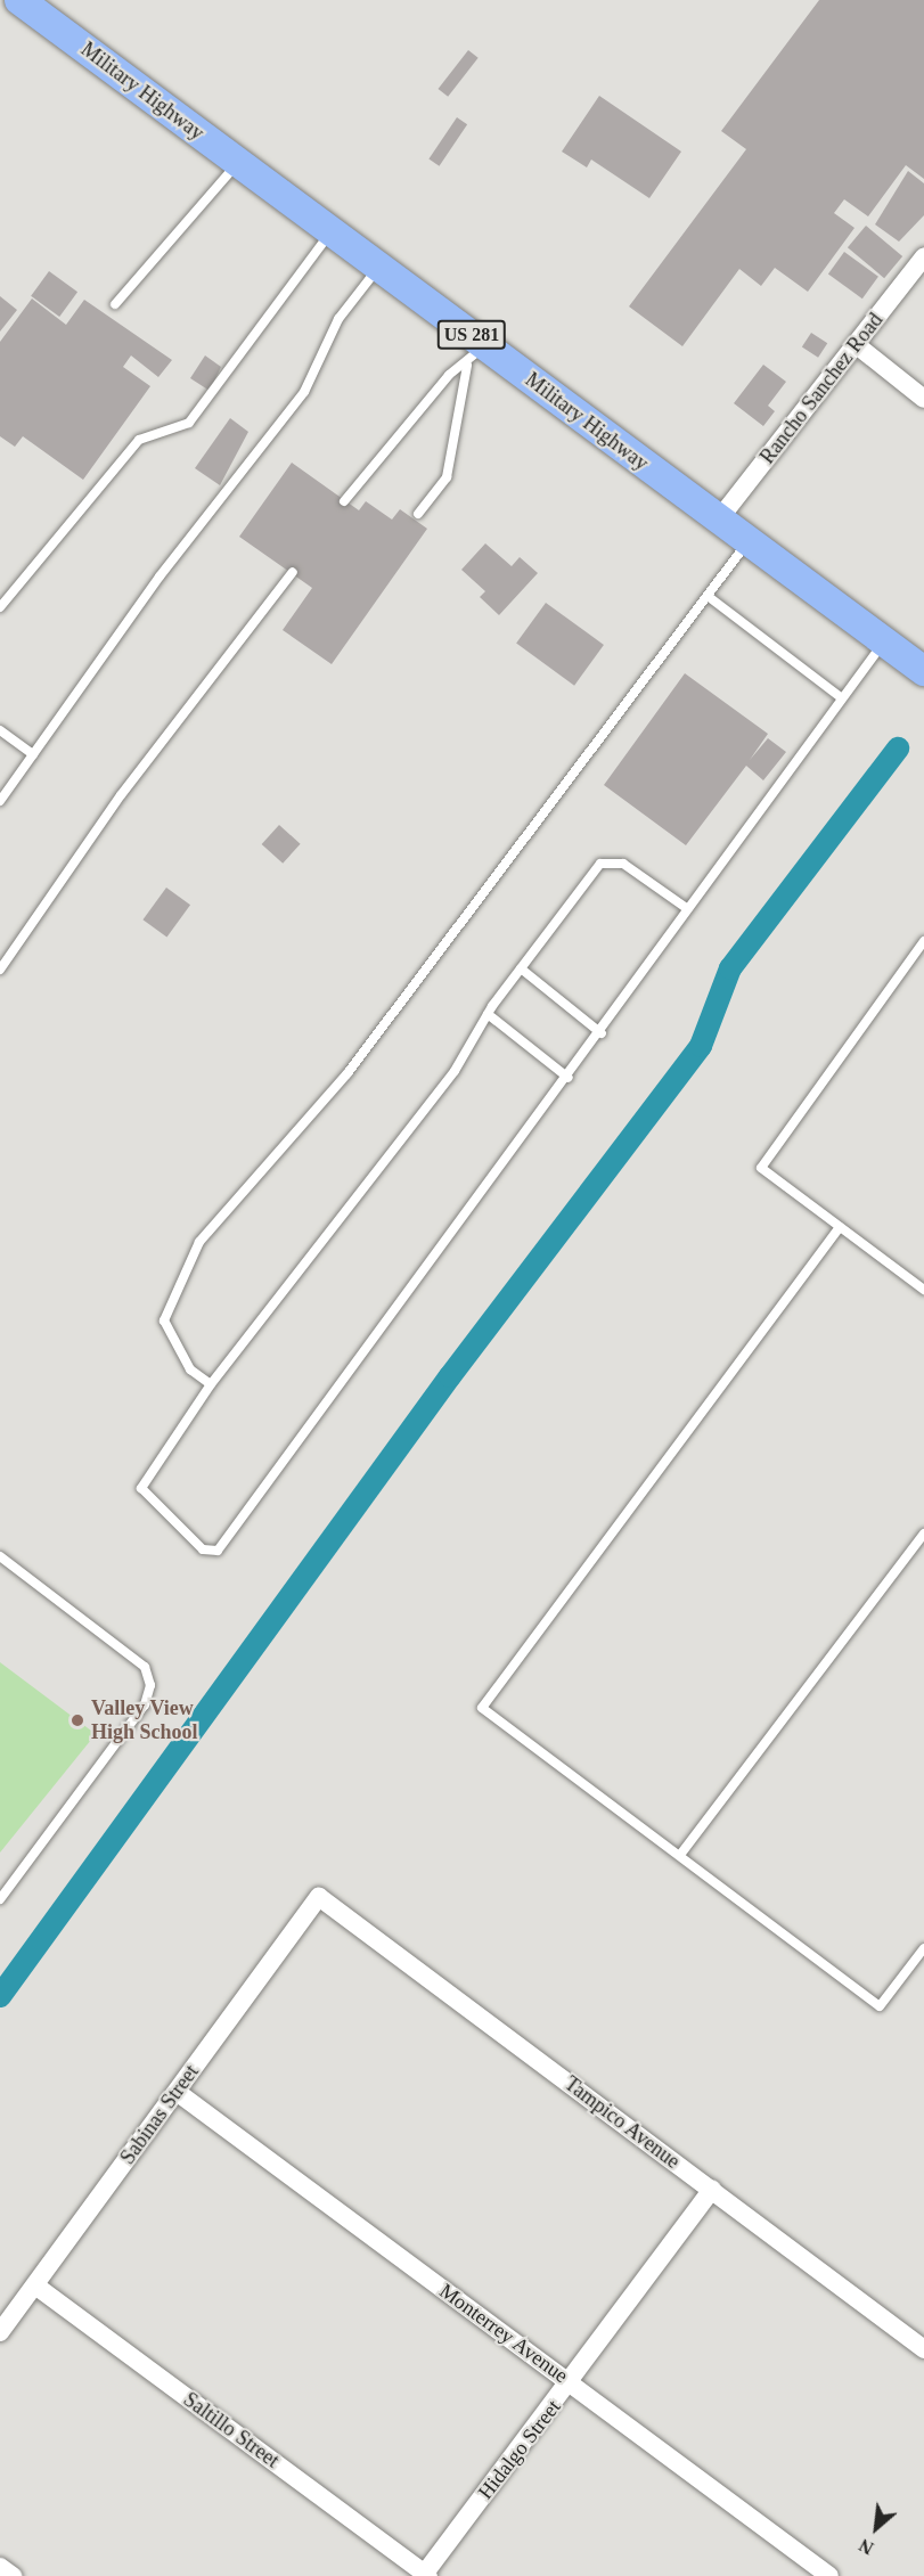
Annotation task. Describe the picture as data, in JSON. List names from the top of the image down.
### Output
{
  "streets": {
    "main road": ["Military Highway", "US 281"],
    "street": [
      "Rancho Sanchez Road",
      "Sabinas Street",
      "Tampico Avenue",
      "Monterrey Avenue",
      "Saltillo Street",
      "Hidalgo Street"
    ]
  },
  "crossings": [
    ["Military Highway", "Rancho Sanchez Road"],
    ["Sabinas Street", "Tampico Avenue"],
    ["Sabinas Street", "Monterrey Avenue"],
    ["Sabinas Street", "Saltillo Street"],
    ["Tampico Avenue", "Hidalgo Street"],
    ["Monterrey Avenue", "Hidalgo Street"],
    ["Saltillo Street", "Hidalgo Street"]
  ],
  "places": ["Valley View High School"],
  "north": "bottom left"
}
